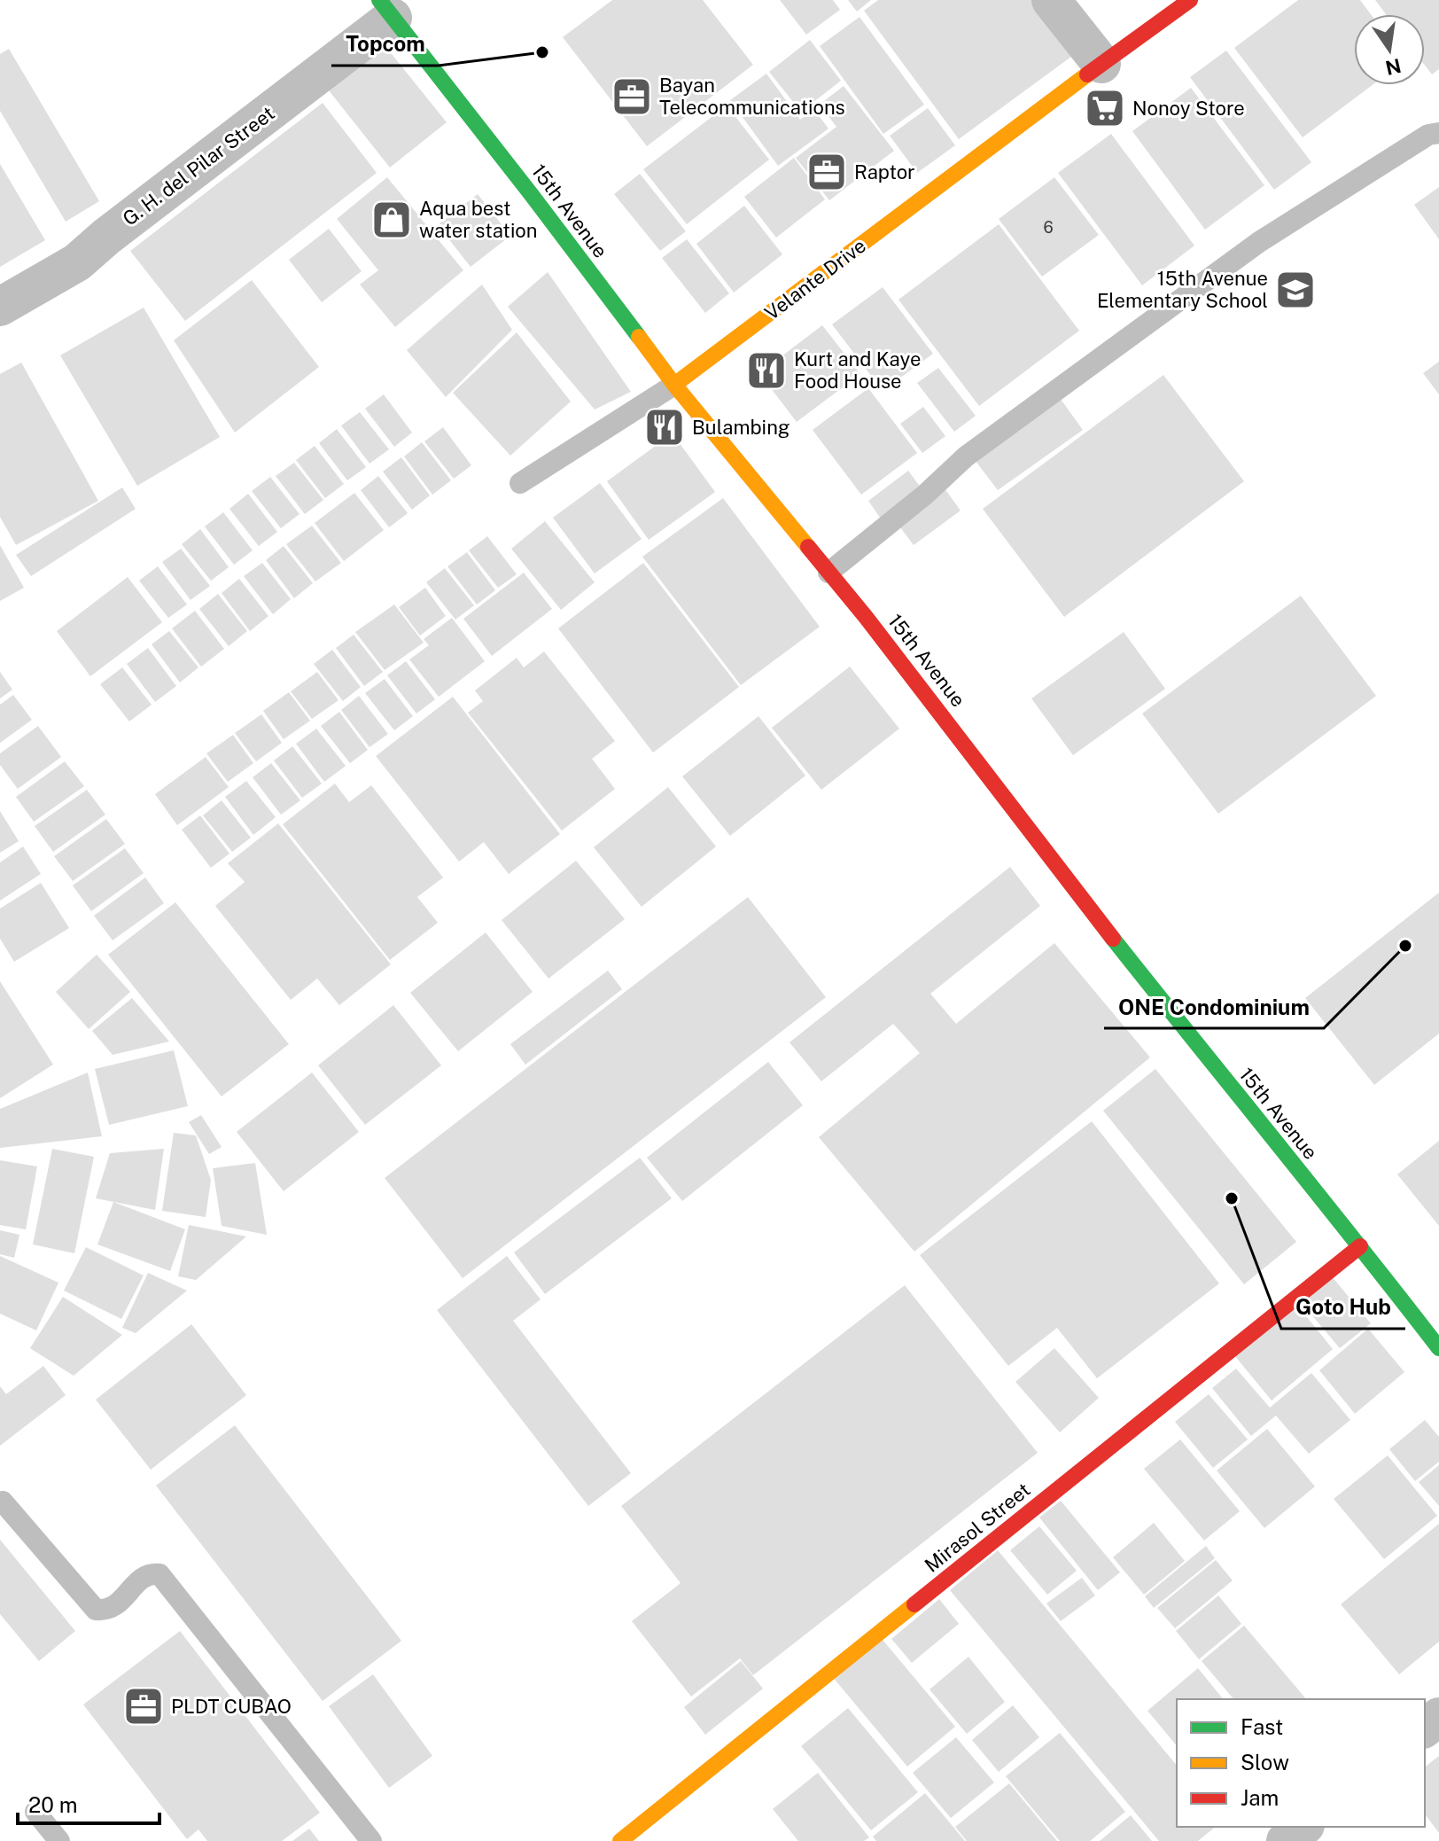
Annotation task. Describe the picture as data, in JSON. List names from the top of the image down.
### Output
{
  "streets": {
    "main road": ["15th Avenue", "Velante Drive", "Mirasol Street"],
    "street": ["G. H. del Pilar Street"]
  },
  "crossings": [
    ["G. H. del Pilar Street", "15th Avenue"],
    ["15th Avenue", "Velante Drive"],
    ["15th Avenue", "Mirasol Street"]
  ],
  "places": {
    "other": ["Topcom", "ONE Condominium", "Goto Hub"],
    "office": ["Bayan Telecommunications", "Raptor", "PLDT CUBAO"],
    "supermarket": ["Nonoy Store"],
    "shop": ["Aqua best water station"],
    "school or university": ["15th Avenue Elementary School"],
    "restaurant": ["Kurt and Kaye Food House", "Bulambing"]
  },
  "house_numbers": ["6"],
  "legend": ["Fast", "Slow", "Jam"],
  "scale_bar": "20 m",
  "north": "bottom"
}
